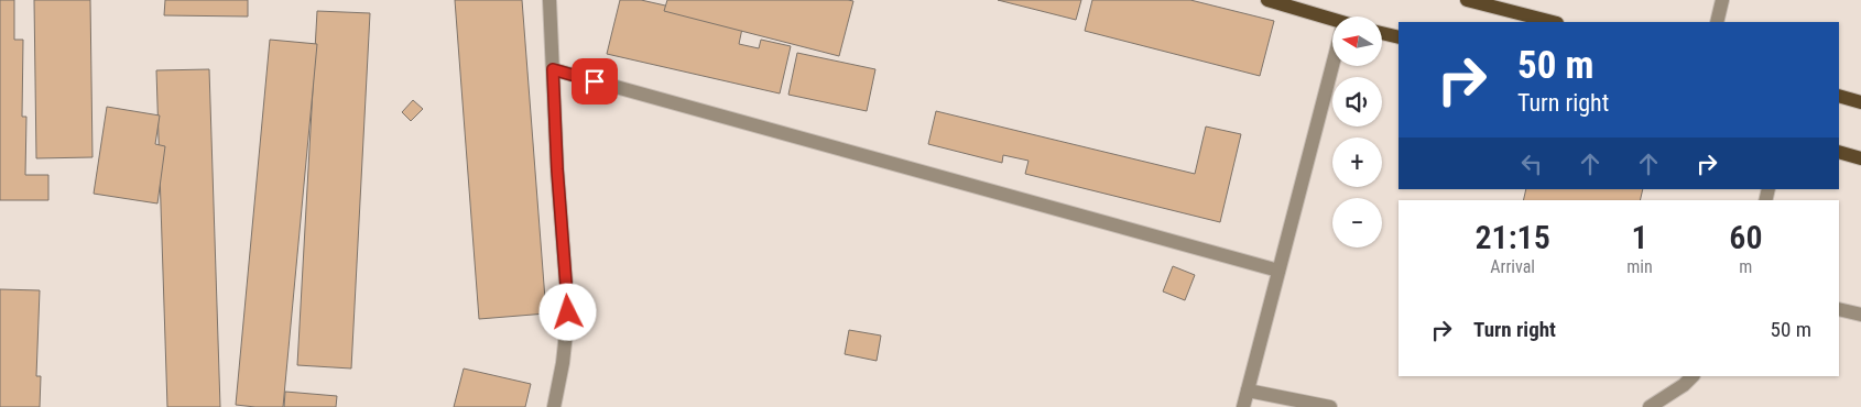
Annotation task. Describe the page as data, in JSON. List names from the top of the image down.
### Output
{
  "north": "left",
  "page": {
    "map_buttons": ["+", "−"],
    "turn": ["50 m", "Turn right"],
    "eta": [
      "21:15",
      "Arrival",
      "1",
      "min",
      "60",
      "m"
    ],
    "list": [
      {
        "name": "Turn right",
        "value": "50 m"
      }
    ]
  }
}
